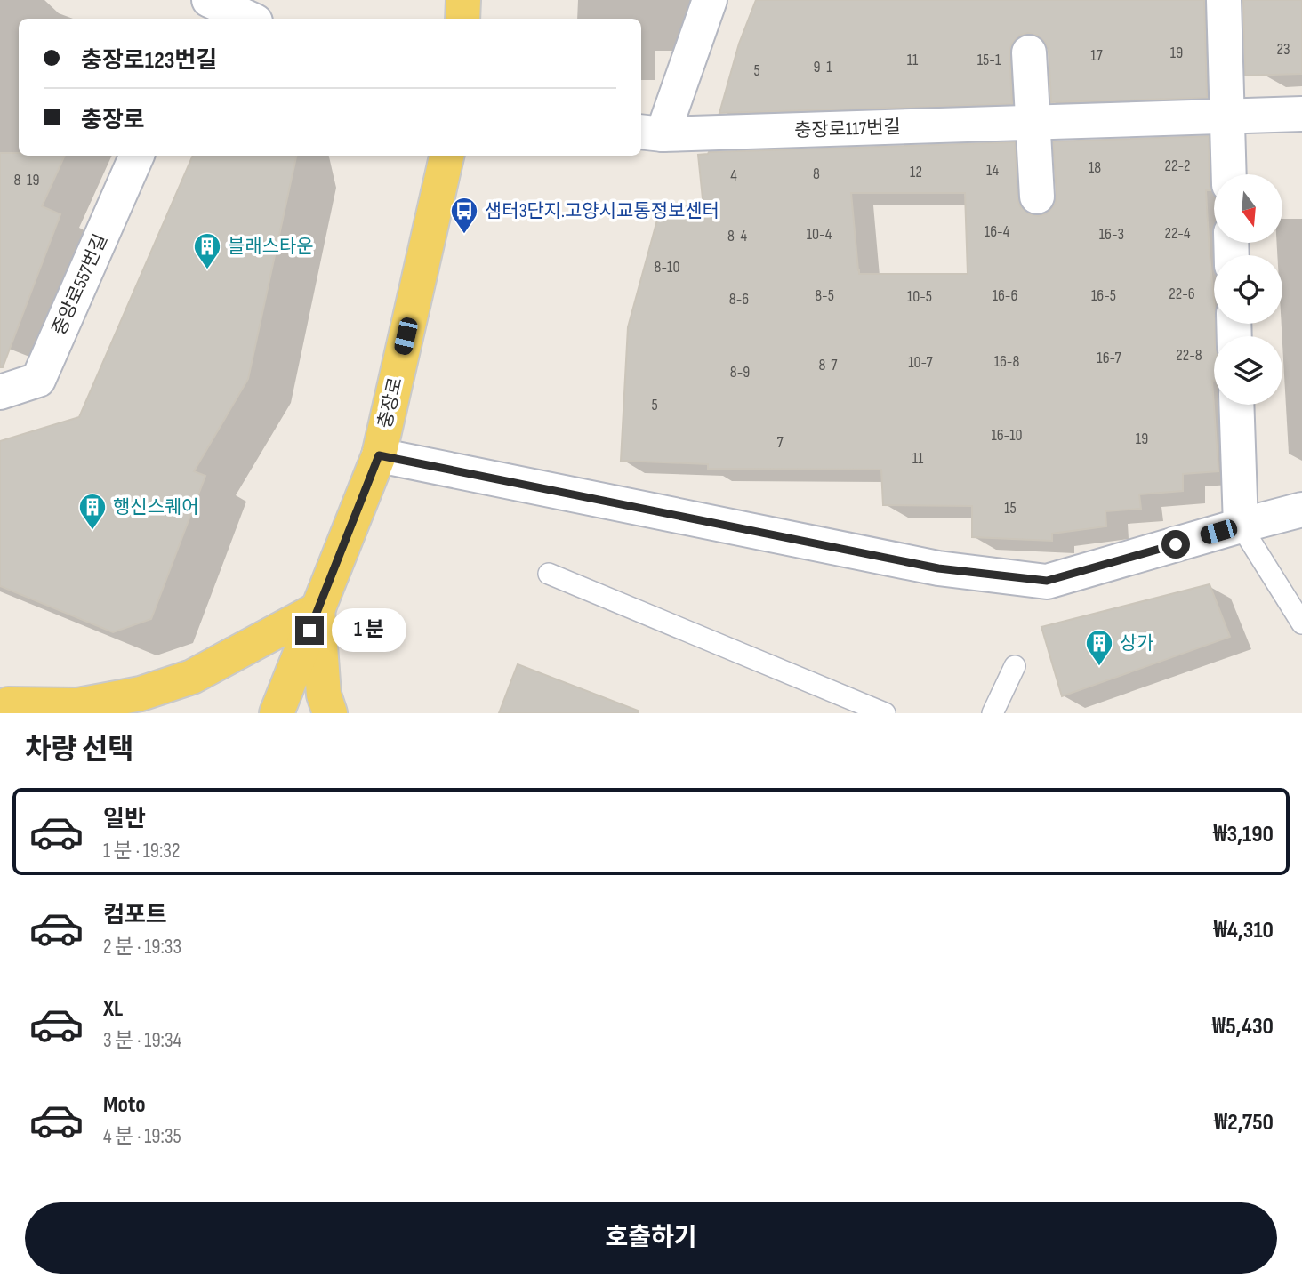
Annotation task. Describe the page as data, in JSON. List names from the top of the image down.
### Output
{
  "streets": {
    "main road": ["충장로"],
    "street": ["충장로117번길", "중앙로557번길"]
  },
  "places": {
    "bus stop": ["샘터3단지.고양시교통정보센터"],
    "building": ["블래스타운", "행신스퀘어", "상가"]
  },
  "house_numbers": [
    "23",
    "19",
    "17",
    "11",
    "15-1",
    "9-1",
    "5",
    "22-2",
    "18",
    "14",
    "12",
    "8",
    "4",
    "8-19",
    "16-4",
    "22-4",
    "10-4",
    "16-3",
    "8-4",
    "8-10",
    "22-6",
    "8-5",
    "16-6",
    "16-5",
    "10-5",
    "8-6",
    "22-8",
    "16-7",
    "16-8",
    "10-7",
    "8-7",
    "8-9",
    "5",
    "16-10",
    "19",
    "7",
    "11",
    "15"
  ],
  "north": "bottom",
  "page": {
    "banner": ["충장로123번길", "충장로"],
    "bubble": "1 분",
    "heading": "차량 선택",
    "list": [
      {
        "name": "일반",
        "note": "1 분 · 19:32",
        "value": "₩3,190"
      },
      {
        "name": "컴포트",
        "note": "2 분 · 19:33",
        "value": "₩4,310"
      },
      {
        "name": "XL",
        "note": "3 분 · 19:34",
        "value": "₩5,430"
      },
      {
        "name": "Moto",
        "note": "4 분 · 19:35",
        "value": "₩2,750"
      }
    ],
    "buttons": "호출하기"
  }
}
